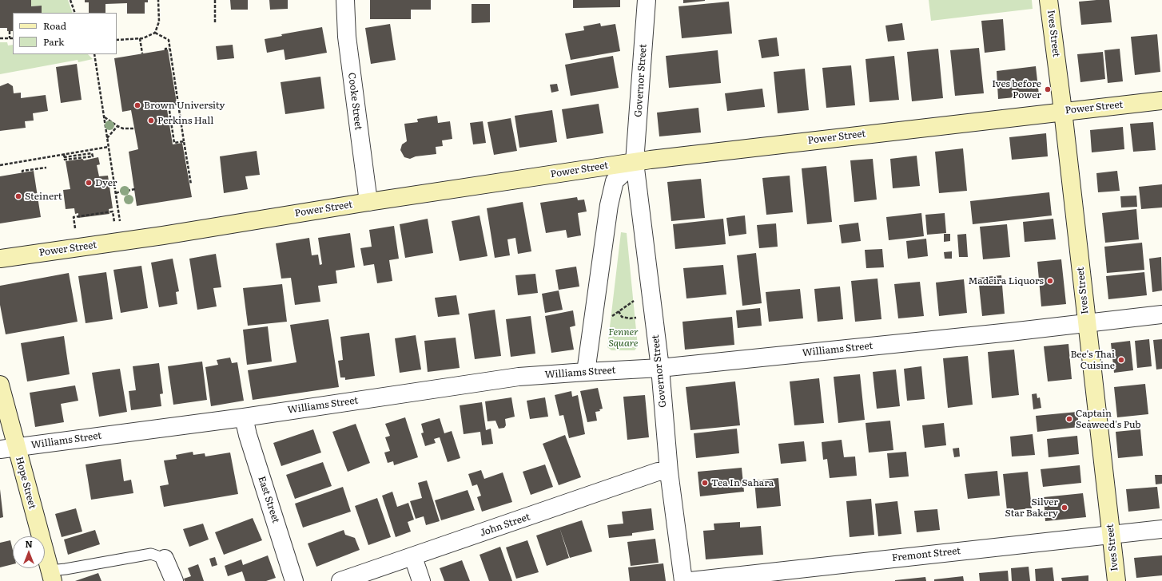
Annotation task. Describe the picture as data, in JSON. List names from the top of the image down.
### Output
{
  "streets": {
    "street": [
      "Ives Street",
      "Governor Street",
      "Cooke Street",
      "Power Street",
      "Williams Street",
      "Hope Street",
      "East Street",
      "John Street",
      "Fremont Street"
    ]
  },
  "crossings": [
    ["Ives Street", "Power Street"],
    ["Ives Street", "Williams Street"],
    ["Ives Street", "Fremont Street"],
    ["Governor Street", "Power Street"],
    ["Governor Street", "Williams Street"],
    ["Governor Street", "John Street"],
    ["Cooke Street", "Power Street"],
    ["Williams Street", "Hope Street"],
    ["Williams Street", "East Street"]
  ],
  "parks": ["Fenner Square"],
  "places": [
    "Ives before Power",
    "Brown University",
    "Perkins Hall",
    "Dyer",
    "Steinert",
    "Madeira Liquors",
    "Bee's Thai Cuisine",
    "Captain Seaweed's Pub",
    "Tea In Sahara",
    "Silver Star Bakery"
  ],
  "legend": ["Road", "Park"],
  "north": "top"
}
